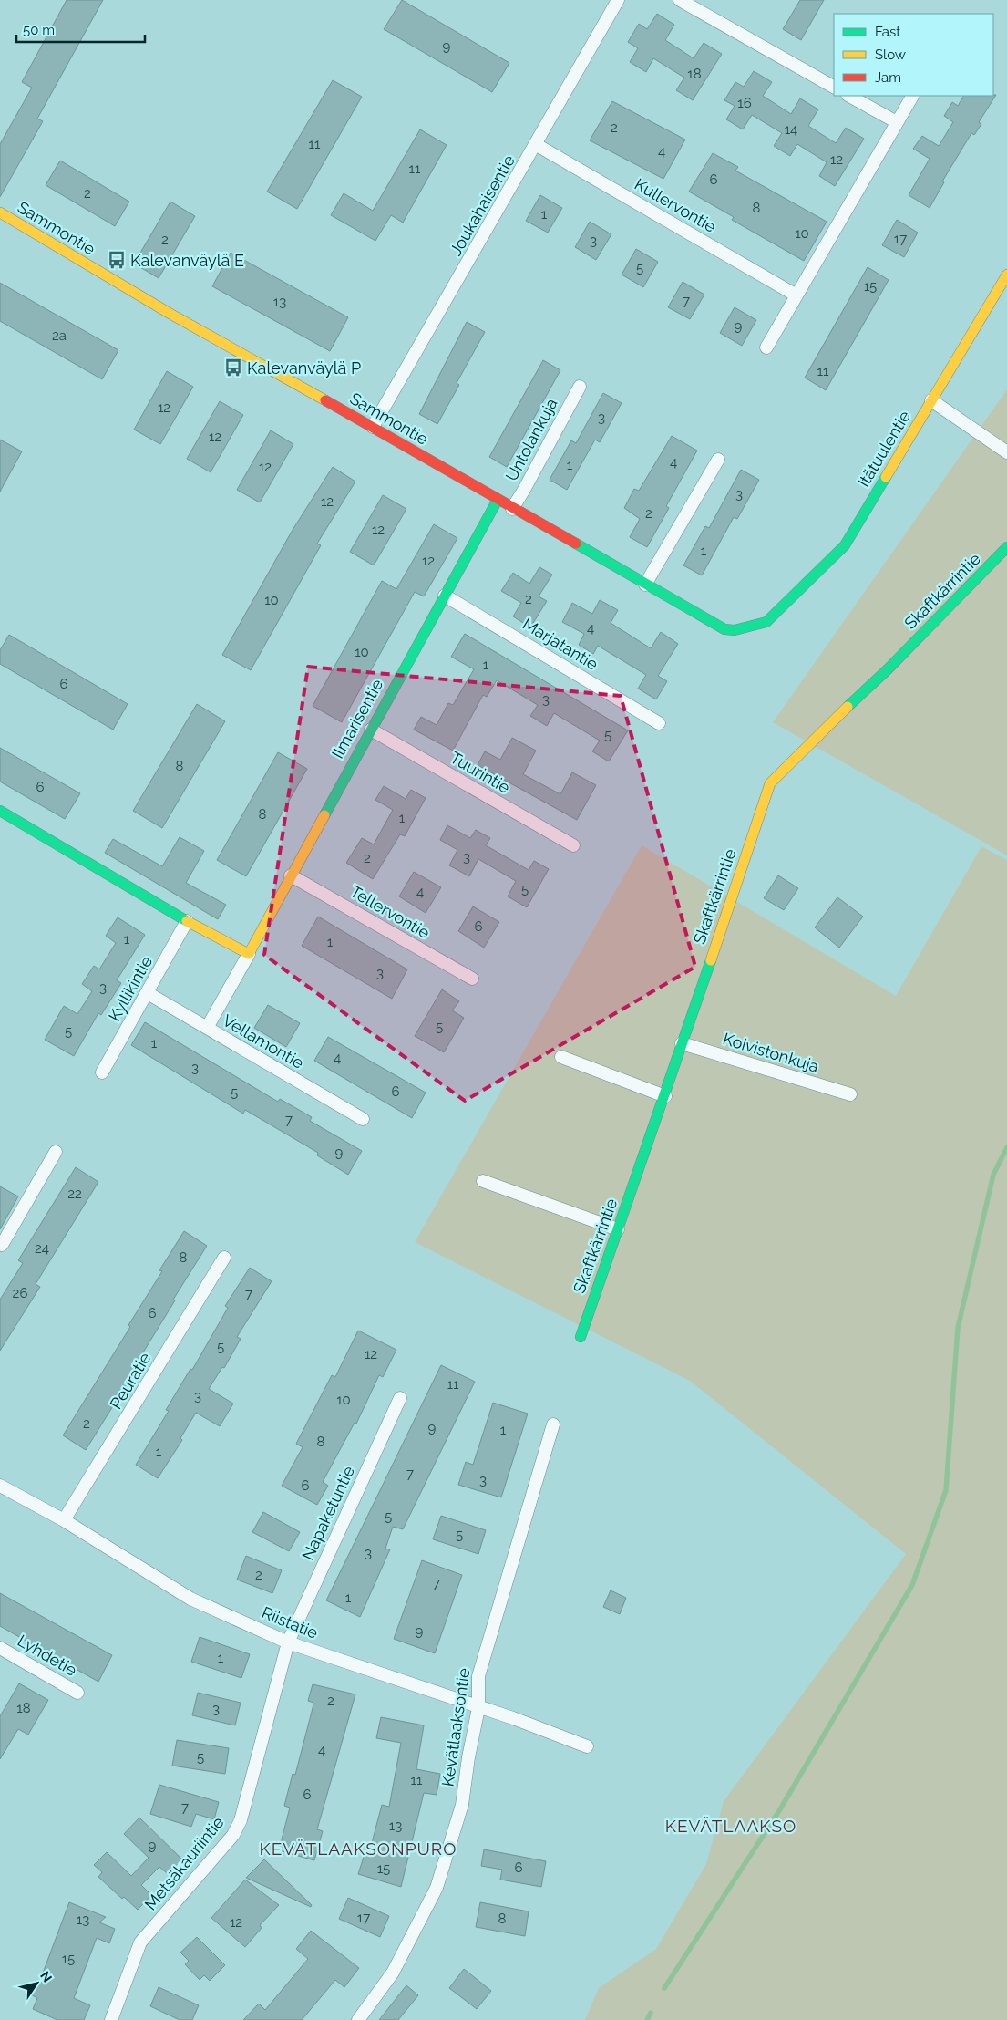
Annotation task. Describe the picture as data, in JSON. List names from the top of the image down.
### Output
{
  "streets": {
    "street": [
      "Joukahaisentie",
      "Kullervontie",
      "Sammontie",
      "Untolankuja",
      "Itätuulentie",
      "Skaftkärrintie",
      "Marjatantie",
      "Ilmarisentie",
      "Tuurintie",
      "Tellervontie",
      "Kyllikintie",
      "Vellamontie",
      "Koivistonkuja",
      "Peuratie",
      "Napaketuntie",
      "Riistatie",
      "Lyhdetie",
      "Kevätlaaksontie",
      "Metsäkauriintie"
    ]
  },
  "crossings": [
    ["Joukahaisentie", "Kullervontie"],
    ["Joukahaisentie", "Sammontie"],
    ["Sammontie", "Untolankuja"],
    ["Sammontie", "Itätuulentie"],
    ["Sammontie", "Ilmarisentie"],
    ["Skaftkärrintie", "Koivistonkuja"],
    ["Marjatantie", "Ilmarisentie"],
    ["Ilmarisentie", "Tuurintie"],
    ["Ilmarisentie", "Tellervontie"],
    ["Ilmarisentie", "Vellamontie"],
    ["Kyllikintie", "Vellamontie"],
    ["Peuratie", "Riistatie"],
    ["Napaketuntie", "Riistatie"],
    ["Napaketuntie", "Metsäkauriintie"],
    ["Riistatie", "Kevätlaaksontie"],
    ["Riistatie", "Metsäkauriintie"]
  ],
  "districts": ["KEVÄTLAAKSO", "KEVÄTLAAKSONPURO"],
  "places": {
    "bus stop": ["Kalevanväylä E", "Kalevanväylä P"]
  },
  "house_numbers": [
    "9",
    "18",
    "16",
    "2",
    "14",
    "11",
    "4",
    "12",
    "11",
    "6",
    "2",
    "8",
    "1",
    "10",
    "17",
    "2",
    "3",
    "5",
    "15",
    "7",
    "13",
    "9",
    "2a",
    "11",
    "12",
    "3",
    "12",
    "4",
    "1",
    "12",
    "3",
    "12",
    "2",
    "12",
    "1",
    "12",
    "2",
    "10",
    "4",
    "10",
    "1",
    "6",
    "3",
    "5",
    "8",
    "6",
    "8",
    "1",
    "3",
    "2",
    "5",
    "4",
    "6",
    "1",
    "1",
    "3",
    "3",
    "5",
    "5",
    "1",
    "4",
    "3",
    "6",
    "5",
    "7",
    "9",
    "22",
    "24",
    "8",
    "26",
    "7",
    "6",
    "5",
    "12",
    "11",
    "3",
    "10",
    "2",
    "9",
    "1",
    "8",
    "1",
    "7",
    "3",
    "6",
    "5",
    "5",
    "3",
    "2",
    "7",
    "1",
    "9",
    "1",
    "2",
    "18",
    "3",
    "4",
    "5",
    "11",
    "6",
    "7",
    "13",
    "9",
    "6",
    "15",
    "17",
    "8",
    "13",
    "12",
    "15"
  ],
  "legend": ["Fast", "Slow", "Jam"],
  "scale_bar": "50 m",
  "north": "top right"
}
